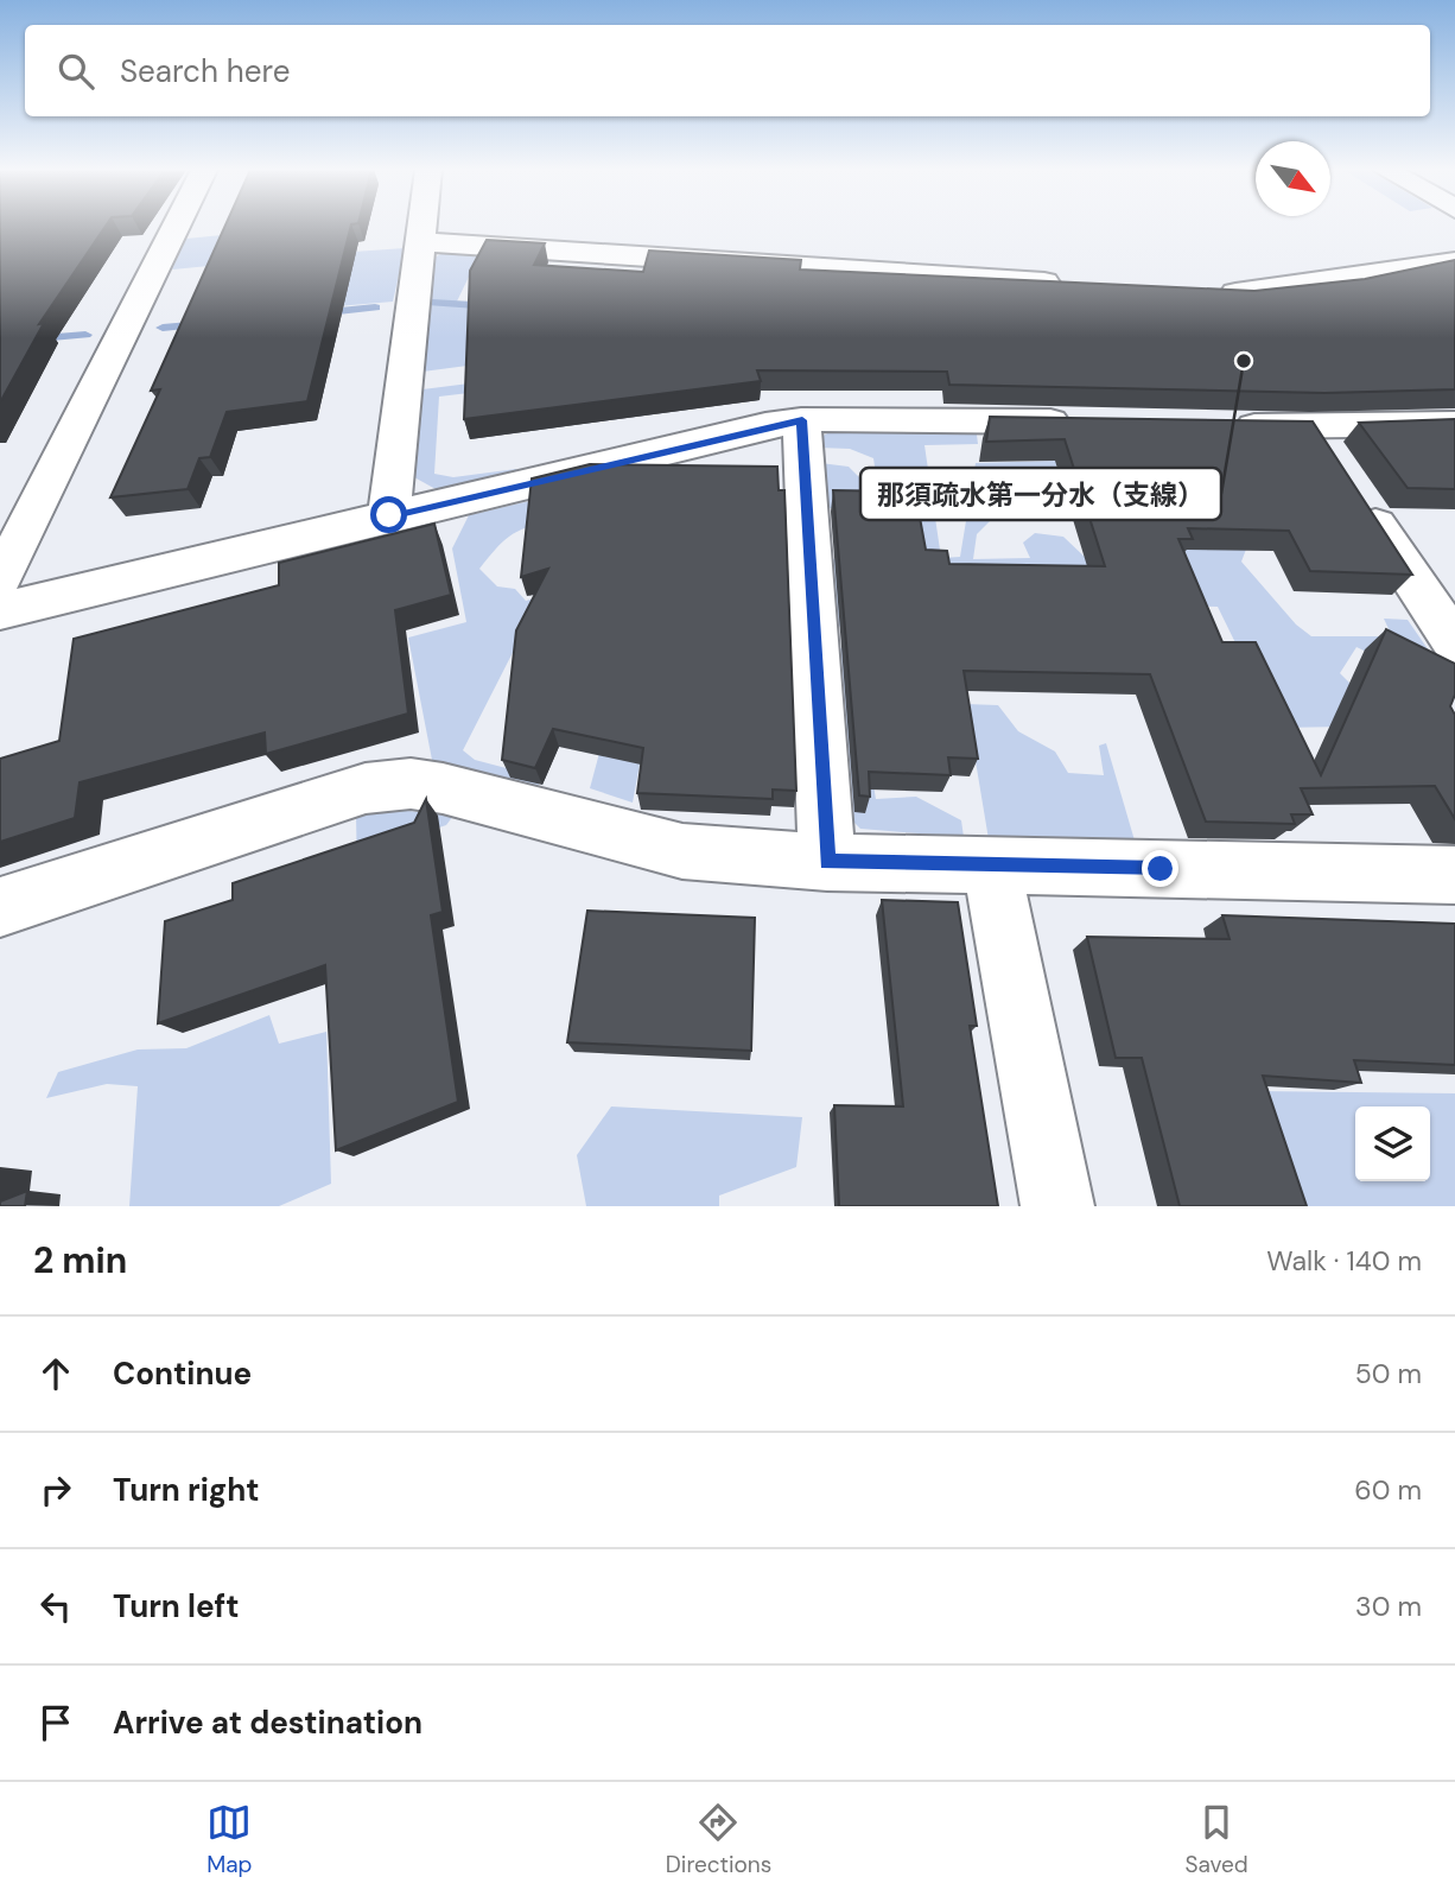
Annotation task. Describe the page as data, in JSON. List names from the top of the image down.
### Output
{
  "places": ["那須疏水第一分水（支線）"],
  "north": "bottom right",
  "page": {
    "search": "Search here",
    "heading": ["2 min", "Walk · 140 m"],
    "list": [
      ["Continue", "50 m"],
      ["Turn right", "60 m"],
      ["Turn left", "30 m"],
      "Arrive at destination"
    ],
    "nav": ["Map", "Directions", "Saved"]
  }
}
